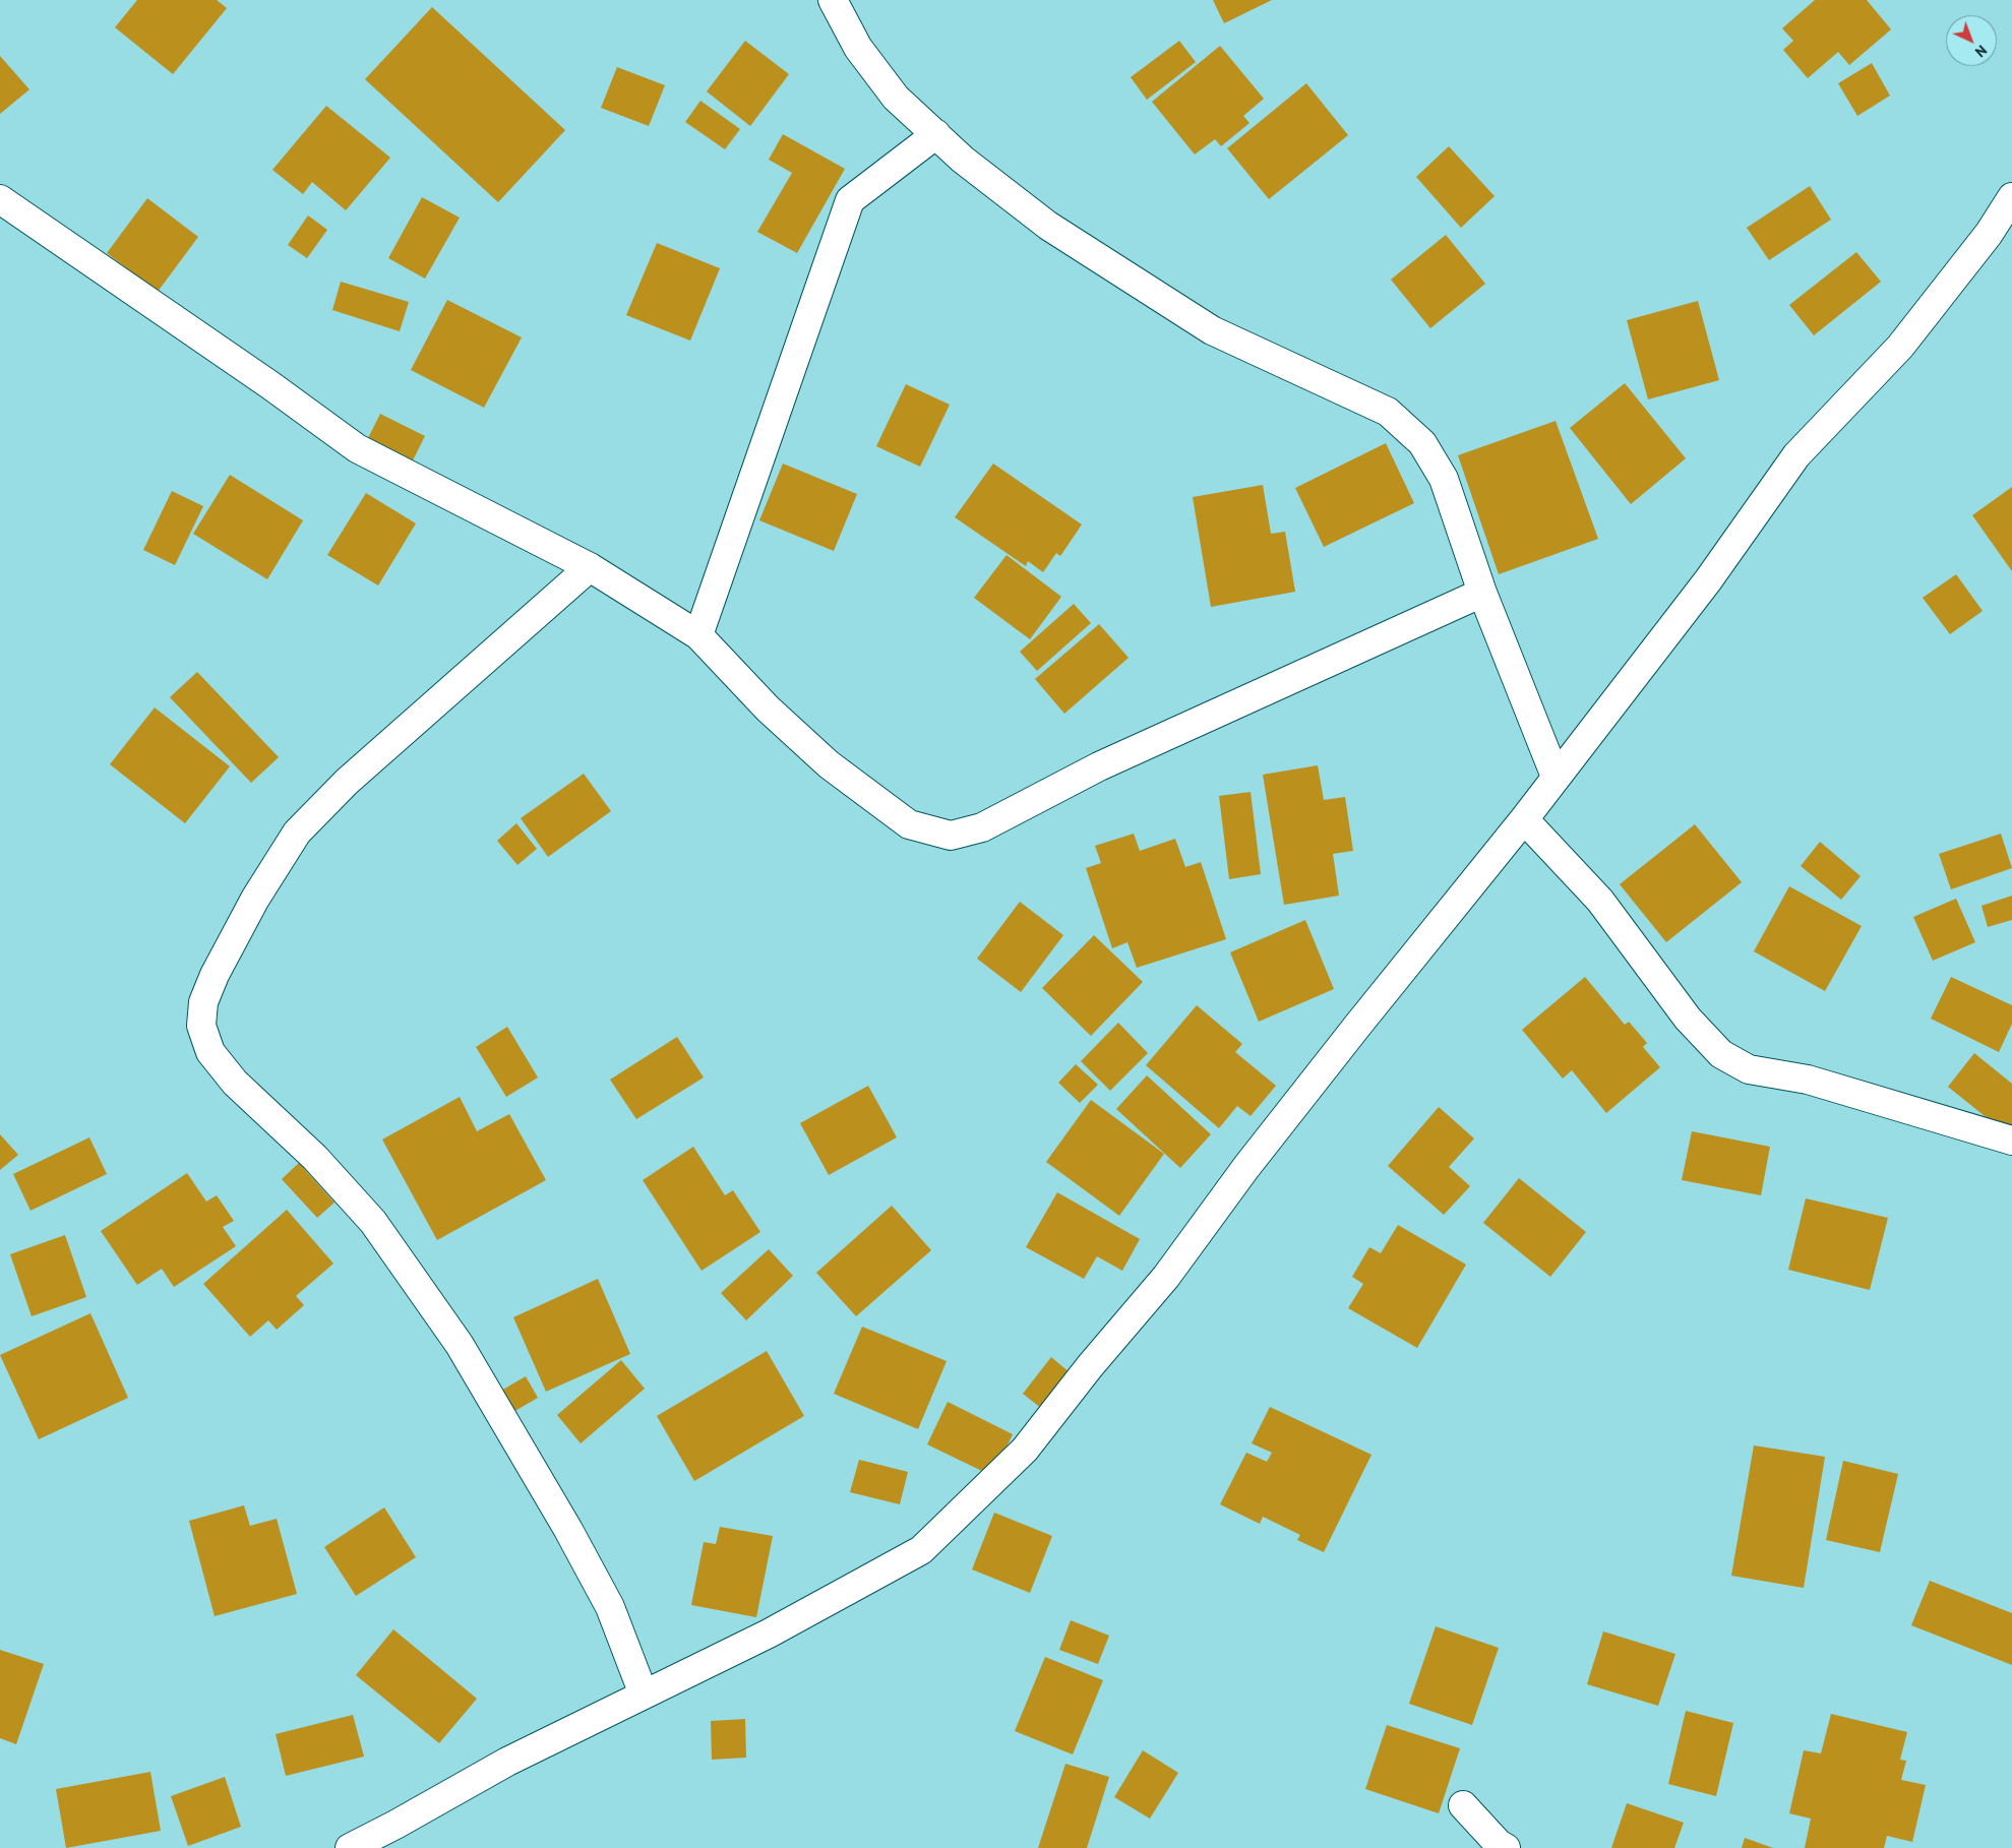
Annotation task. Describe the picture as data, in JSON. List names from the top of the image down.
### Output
{
  "north": "bottom right"
}
